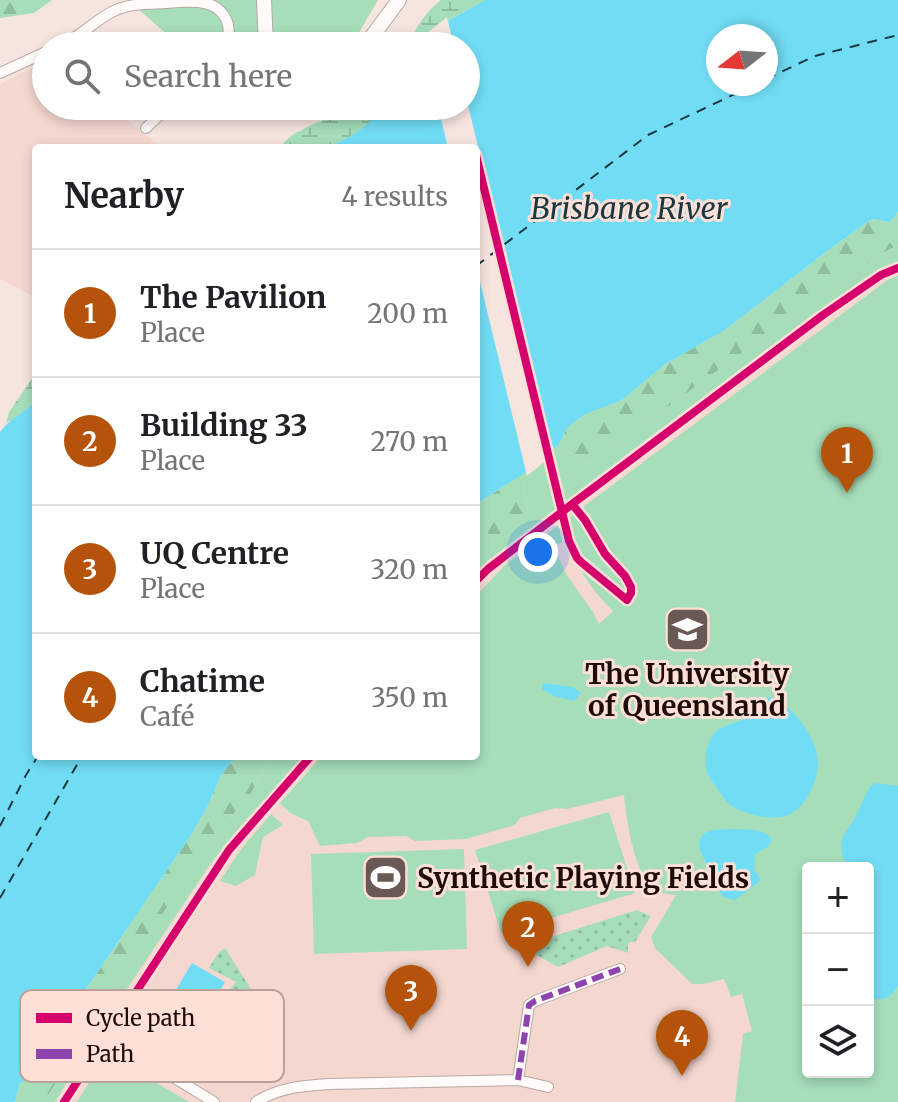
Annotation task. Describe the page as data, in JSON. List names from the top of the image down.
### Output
{
  "water": ["Brisbane River"],
  "places": {
    "school or university": ["The University of Queensland"],
    "sports": ["Synthetic Playing Fields"]
  },
  "legend": ["Cycle path", "Path"],
  "north": "left",
  "page": {
    "search": "Search here",
    "heading": ["Nearby", "4 results"],
    "list": [
      {
        "mark": "1",
        "name": "The Pavilion",
        "note": "Place",
        "value": "200 m"
      },
      {
        "mark": "2",
        "name": "Building 33",
        "note": "Place",
        "value": "270 m"
      },
      {
        "mark": "3",
        "name": "UQ Centre",
        "note": "Place",
        "value": "320 m"
      },
      {
        "mark": "4",
        "name": "Chatime",
        "note": "Café",
        "value": "350 m"
      }
    ],
    "pins": [
      "1",
      "2",
      "3",
      "4"
    ],
    "map_buttons": ["+", "−"]
  }
}
